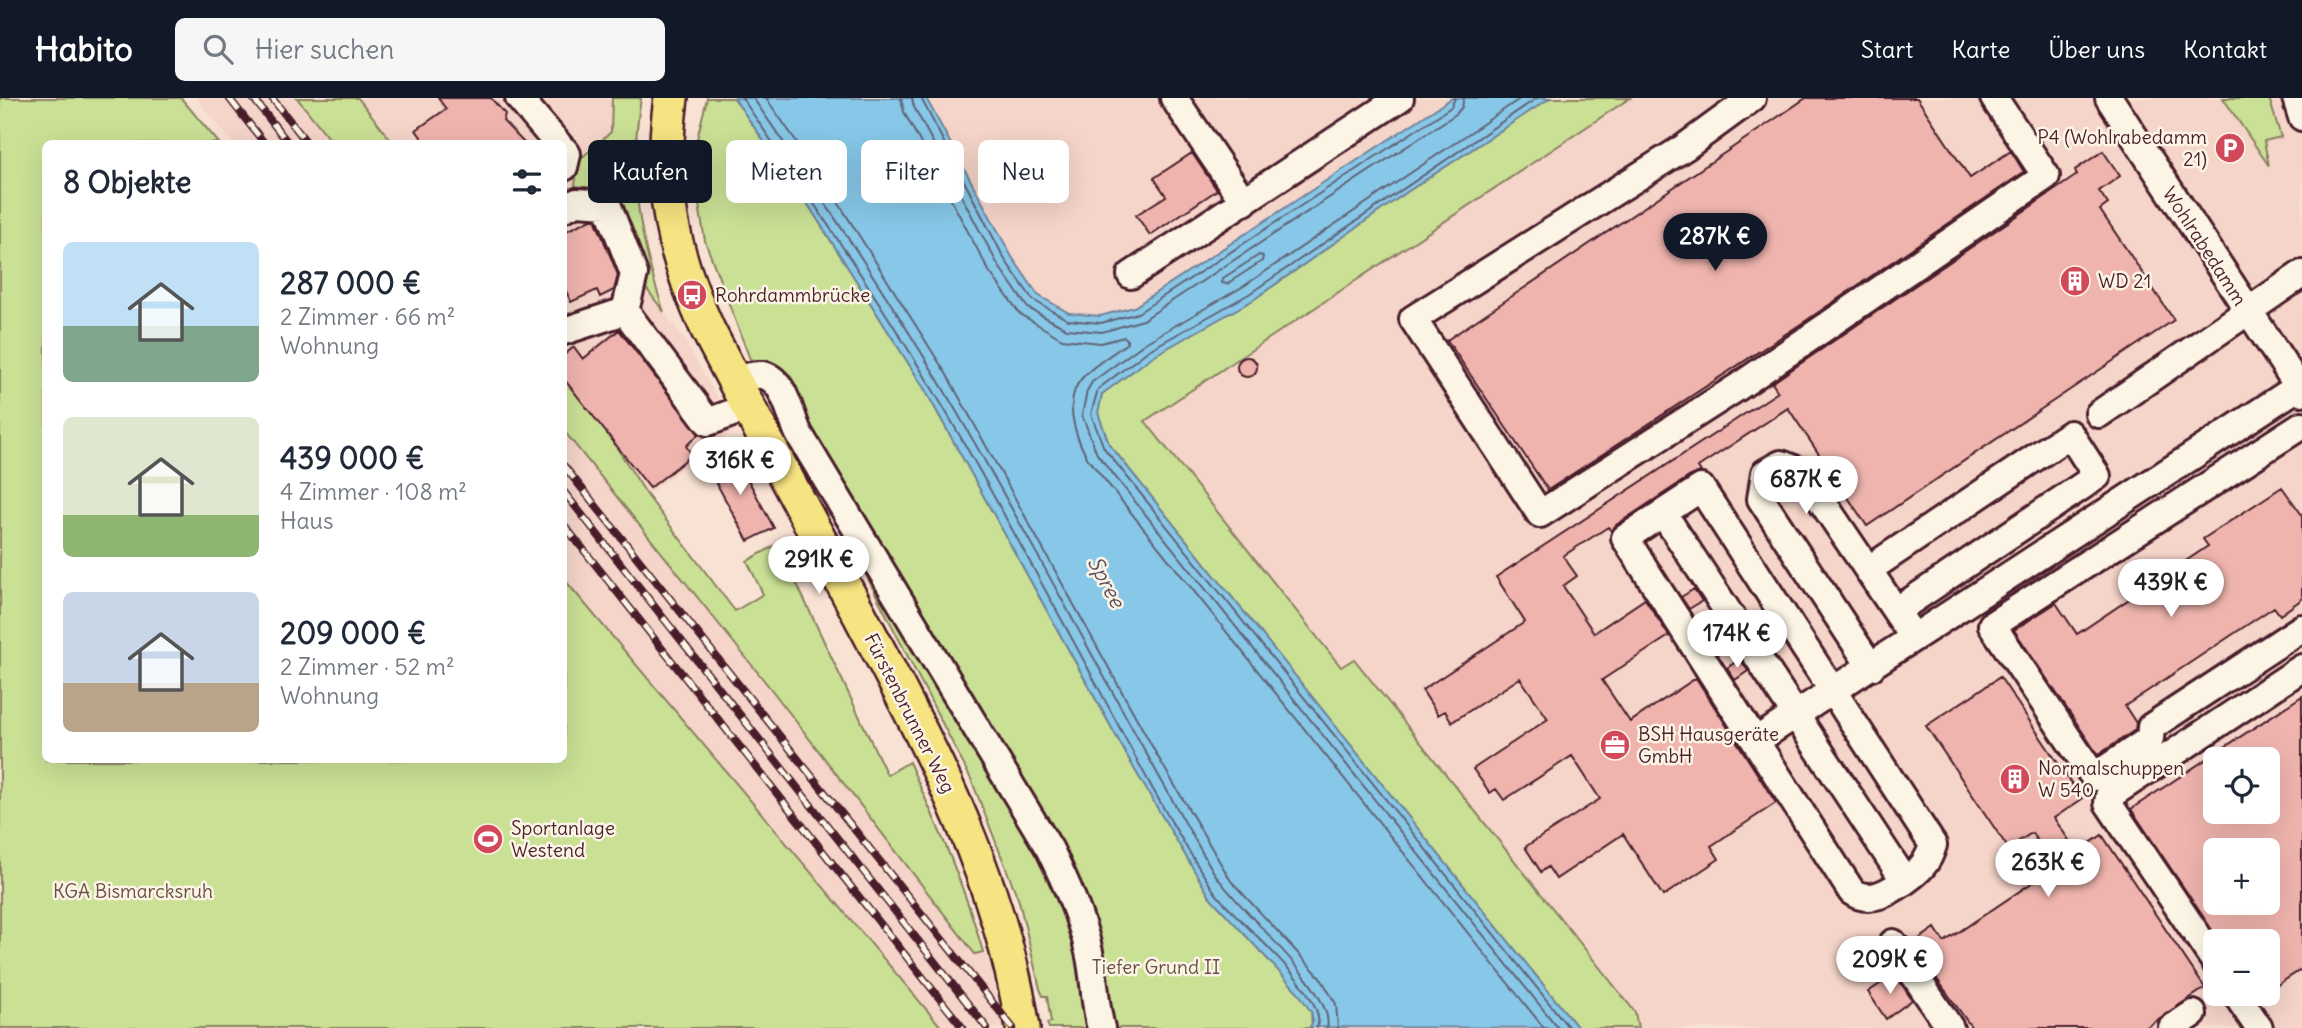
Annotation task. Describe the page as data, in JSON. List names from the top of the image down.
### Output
{
  "streets": {
    "main road": ["Fürstenbrunner Weg"],
    "street": ["Wohlrabedamm"]
  },
  "water": ["Spree"],
  "parks": ["KGA Bismarcksruh", "Tiefer Grund II"],
  "places": {
    "parking": ["P4 (Wohlrabedamm 21)"],
    "building": ["WD 21", "Normalschuppen W 540"],
    "bus stop": ["Rohrdammbrücke"],
    "office": ["BSH Hausgeräte GmbH"],
    "sports": ["Sportanlage Westend"]
  },
  "page": {
    "header": "Habito",
    "search": "Hier suchen",
    "nav": [
      "Start",
      "Karte",
      "Über uns",
      "Kontakt"
    ],
    "chip": [
      "Kaufen",
      "Mieten",
      "Filter",
      "Neu"
    ],
    "heading": "8 Objekte",
    "price": [
      "287K €",
      "316K €",
      "687K €",
      "291K €",
      "439K €",
      "174K €",
      "263K €",
      "209K €"
    ],
    "list": [
      {
        "name": "287 000 €",
        "note": "2 Zimmer · 66 m² · Wohnung"
      },
      {
        "name": "439 000 €",
        "note": "4 Zimmer · 108 m² · Haus"
      },
      {
        "name": "209 000 €",
        "note": "2 Zimmer · 52 m² · Wohnung"
      }
    ],
    "map_buttons": ["+", "−"]
  }
}
